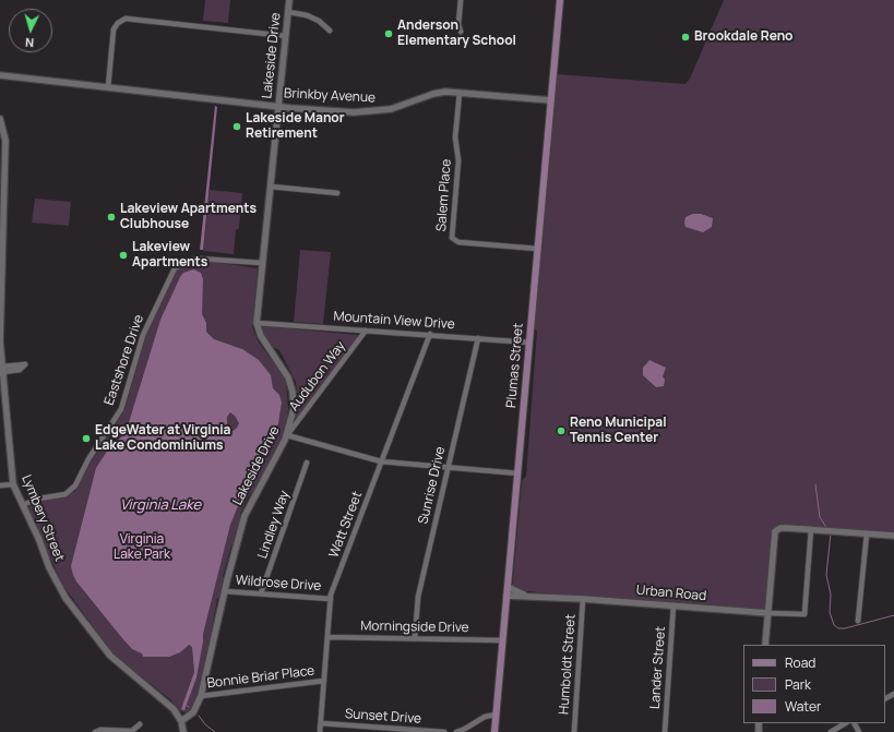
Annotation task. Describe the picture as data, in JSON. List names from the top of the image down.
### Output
{
  "streets": {
    "main road": ["Plumas Street"],
    "street": [
      "Lakeside Drive",
      "Brinkby Avenue",
      "Salem Place",
      "Mountain View Drive",
      "Eastshore Drive",
      "Audubon Way",
      "Sunrise Drive",
      "Lymbery Street",
      "Lindley Way",
      "Watt Street",
      "Wildrose Drive",
      "Urban Road",
      "Morningside Drive",
      "Humboldt Street",
      "Lander Street",
      "Bonnie Briar Place",
      "Sunset Drive"
    ]
  },
  "crossings": [
    ["Lakeside Drive", "Brinkby Avenue"],
    ["Lakeside Drive", "Mountain View Drive"],
    ["Lakeside Drive", "Eastshore Drive"],
    ["Lakeside Drive", "Audubon Way"],
    ["Lakeside Drive", "Lymbery Street"],
    ["Lakeside Drive", "Wildrose Drive"],
    ["Lakeside Drive", "Bonnie Briar Place"],
    ["Brinkby Avenue", "Salem Place"],
    ["Brinkby Avenue", "Plumas Street"],
    ["Salem Place", "Plumas Street"],
    ["Mountain View Drive", "Plumas Street"],
    ["Mountain View Drive", "Audubon Way"],
    ["Mountain View Drive", "Sunrise Drive"],
    ["Mountain View Drive", "Watt Street"],
    ["Eastshore Drive", "Lymbery Street"],
    ["Plumas Street", "Urban Road"],
    ["Plumas Street", "Morningside Drive"],
    ["Sunrise Drive", "Morningside Drive"],
    ["Lindley Way", "Wildrose Drive"],
    ["Watt Street", "Wildrose Drive"],
    ["Watt Street", "Morningside Drive"],
    ["Watt Street", "Bonnie Briar Place"],
    ["Watt Street", "Sunset Drive"],
    ["Urban Road", "Humboldt Street"],
    ["Urban Road", "Lander Street"]
  ],
  "water": ["Virginia Lake"],
  "parks": ["Virginia Lake Park"],
  "places": [
    "Anderson Elementary School",
    "Brookdale Reno",
    "Lakeside Manor Retirement",
    "Lakeview Apartments Clubhouse",
    "Lakeview Apartments",
    "Reno Municipal Tennis Center",
    "EdgeWater at Virginia Lake Condominiums"
  ],
  "legend": ["Road", "Park", "Water"],
  "north": "bottom"
}
